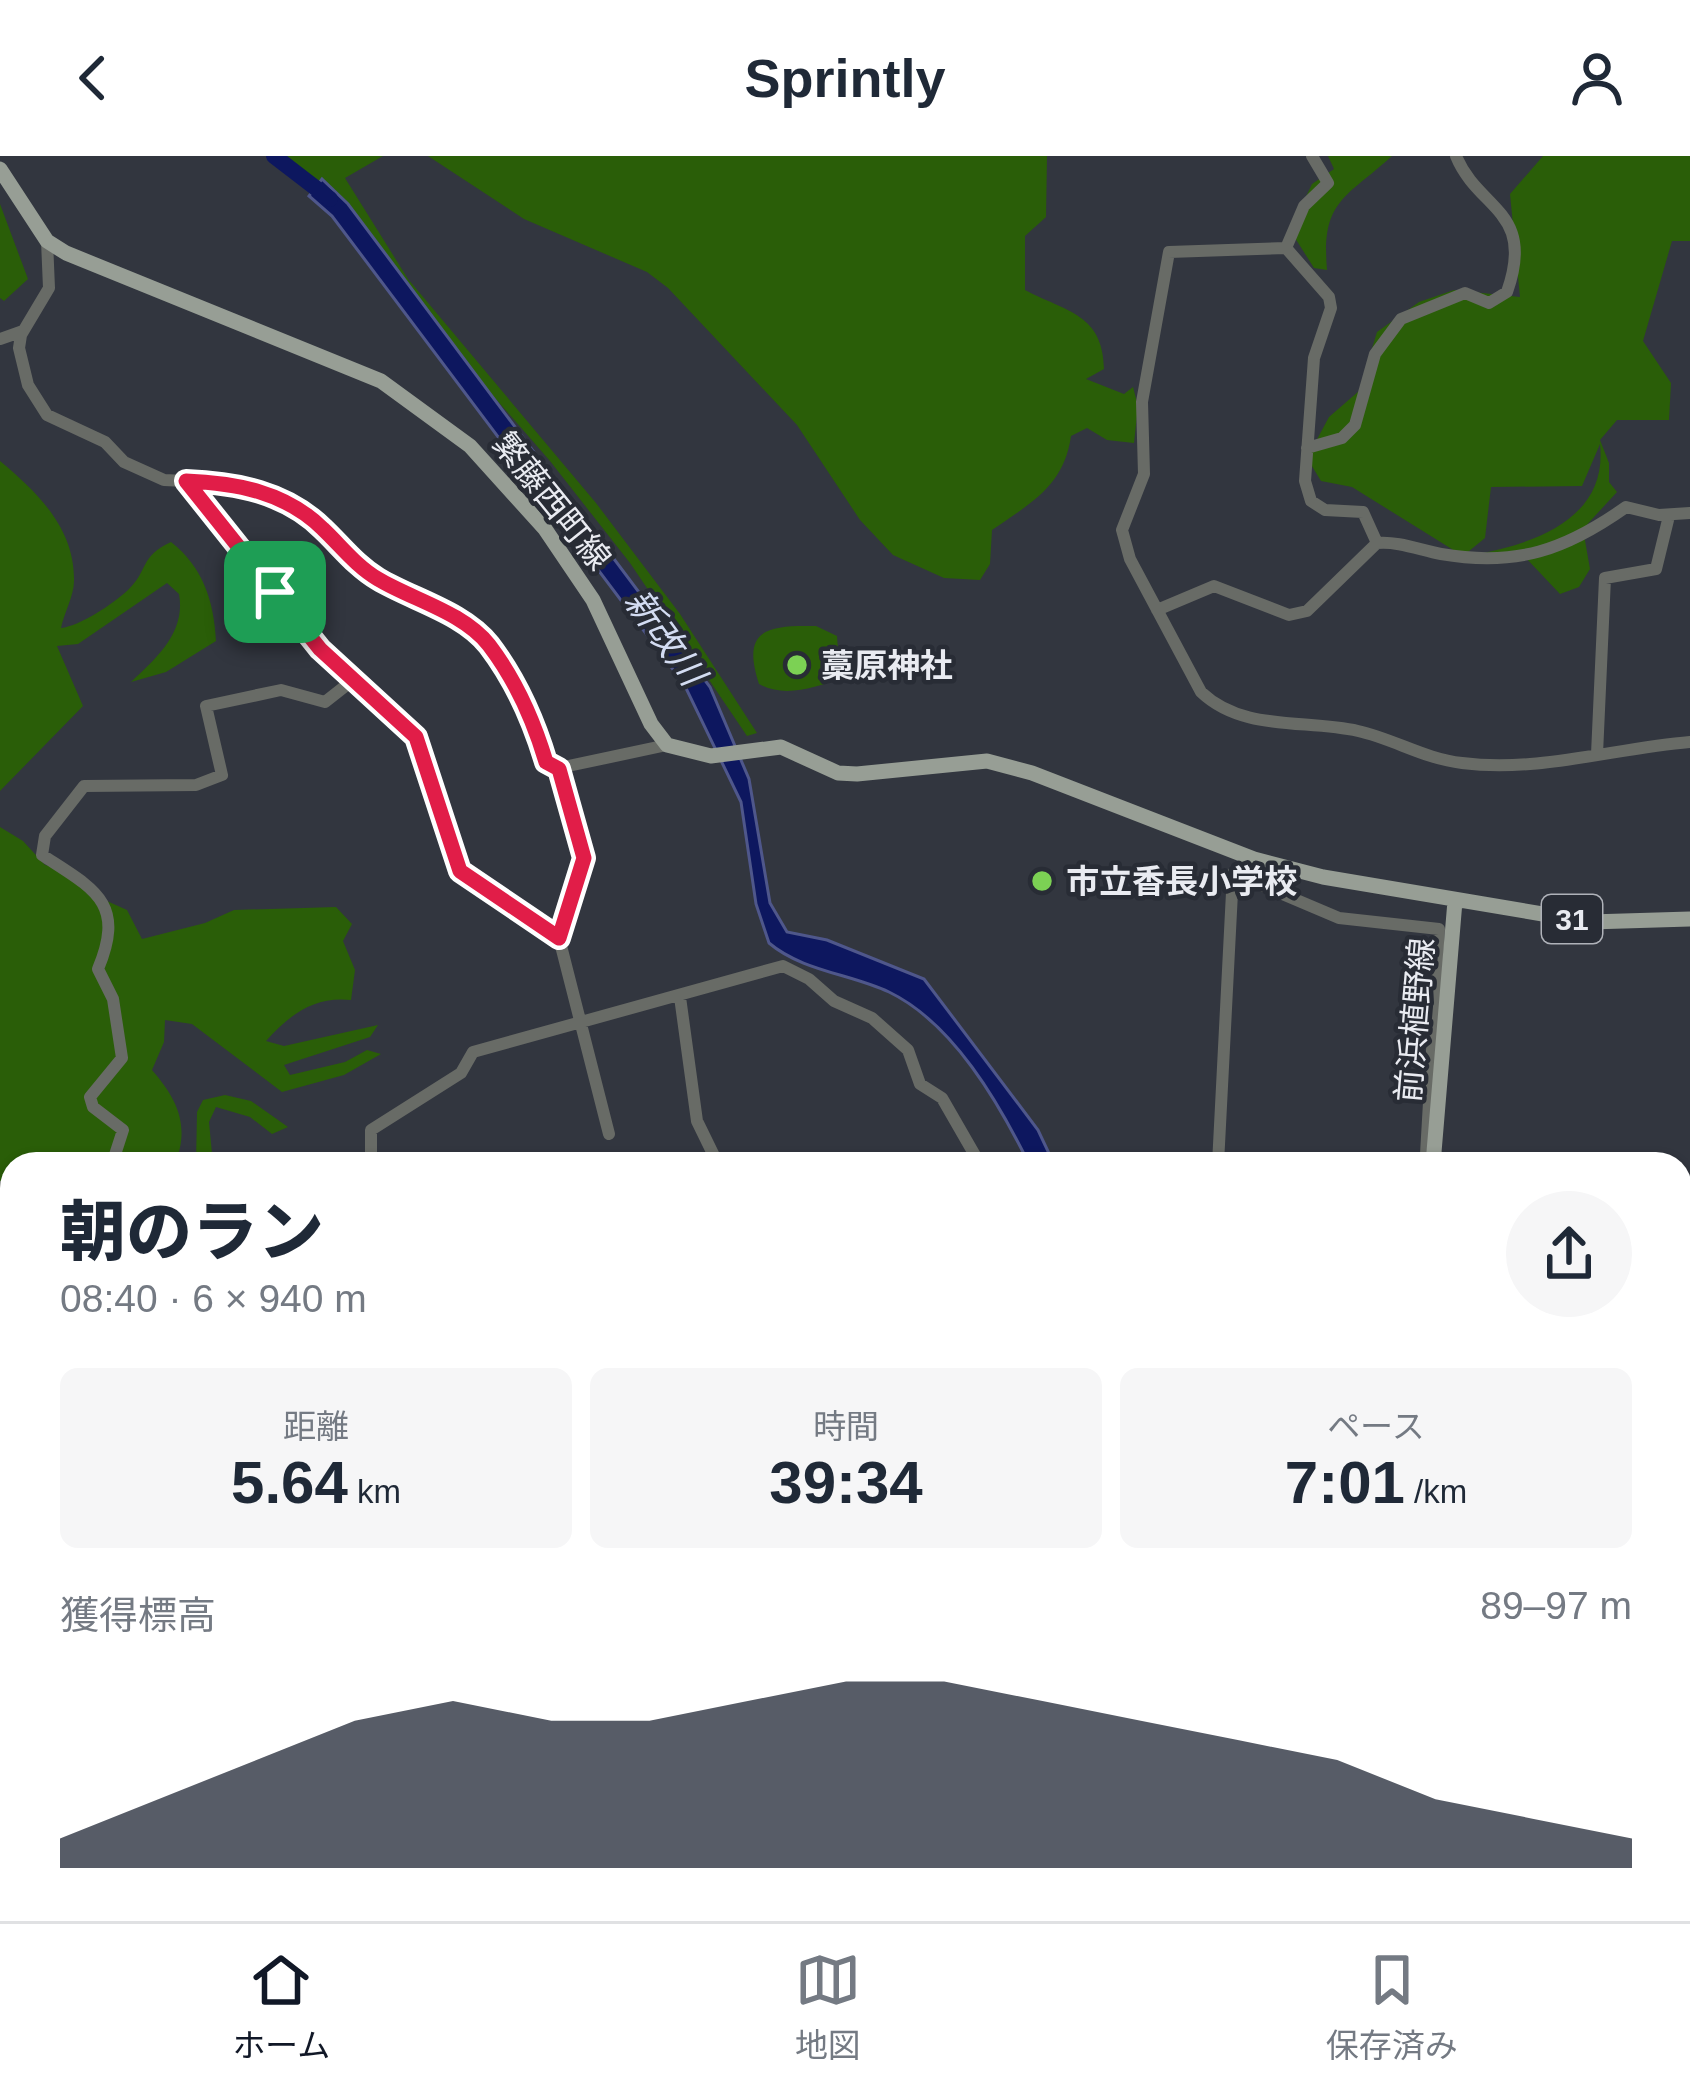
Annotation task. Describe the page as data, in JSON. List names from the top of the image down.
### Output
{
  "streets": {
    "main road": ["繁藤西町線", "31", "前浜植野線"]
  },
  "water": ["新改川"],
  "places": ["藁原神社", "市立香長小学校"],
  "page": {
    "header": "Sprintly",
    "heading": ["朝のラン", "08:40 · 6 × 940 m"],
    "stats": [
      ["距離", "5.64 km"],
      ["時間", "39:34"],
      ["ペース", "7:01 /km"]
    ],
    "chart": ["獲得標高", "89–97 m"],
    "tabs": ["ホーム", "地図", "保存済み"]
  }
}
